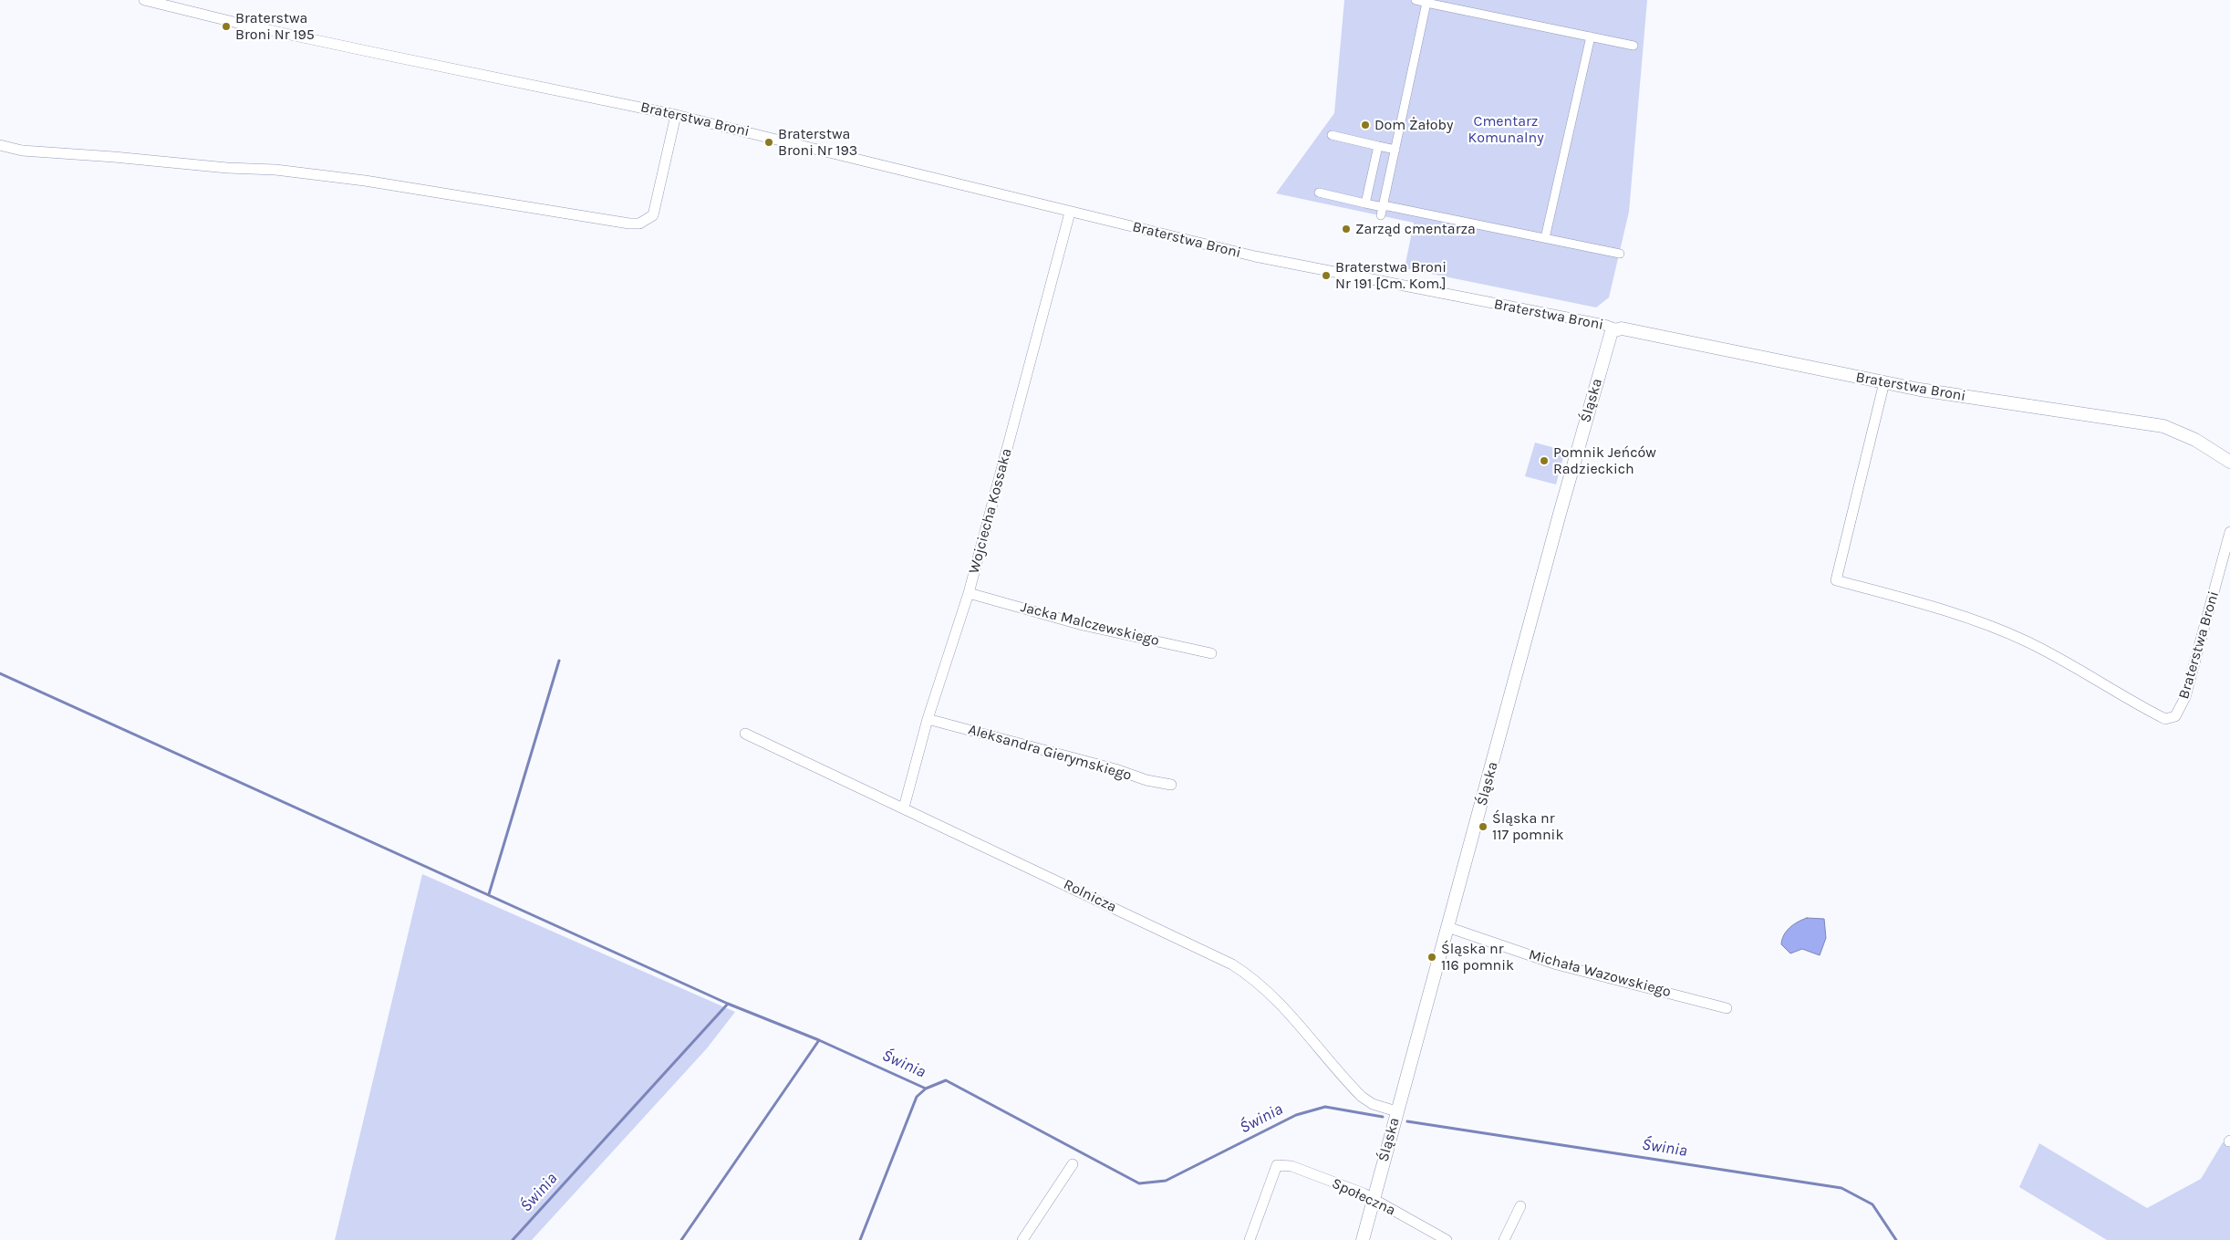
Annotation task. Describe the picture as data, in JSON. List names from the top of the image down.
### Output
{
  "streets": {
    "street": [
      "Braterstwa Broni",
      "Śląska",
      "Wojciecha Kossaka",
      "Jacka Malczewskiego",
      "Aleksandra Gierymskiego",
      "Rolnicza",
      "Michała Wazowskiego",
      "Społeczna"
    ]
  },
  "crossings": [
    ["Braterstwa Broni", "Śląska"],
    ["Braterstwa Broni", "Wojciecha Kossaka"],
    ["Śląska", "Rolnicza"],
    ["Śląska", "Michała Wazowskiego"],
    ["Śląska", "Społeczna"],
    ["Wojciecha Kossaka", "Jacka Malczewskiego"],
    ["Wojciecha Kossaka", "Aleksandra Gierymskiego"],
    ["Wojciecha Kossaka", "Rolnicza"]
  ],
  "water": ["Świnia"],
  "parks": ["Cmentarz Komunalny"],
  "places": [
    "Braterstwa Broni Nr 195",
    "Dom Żałoby",
    "Braterstwa Broni Nr 193",
    "Zarząd cmentarza",
    "Braterstwa Broni Nr 191 [Cm. Kom.]",
    "Pomnik Jeńców Radzieckich",
    "Śląska nr 117 pomnik",
    "Śląska nr 116 pomnik"
  ]
}
